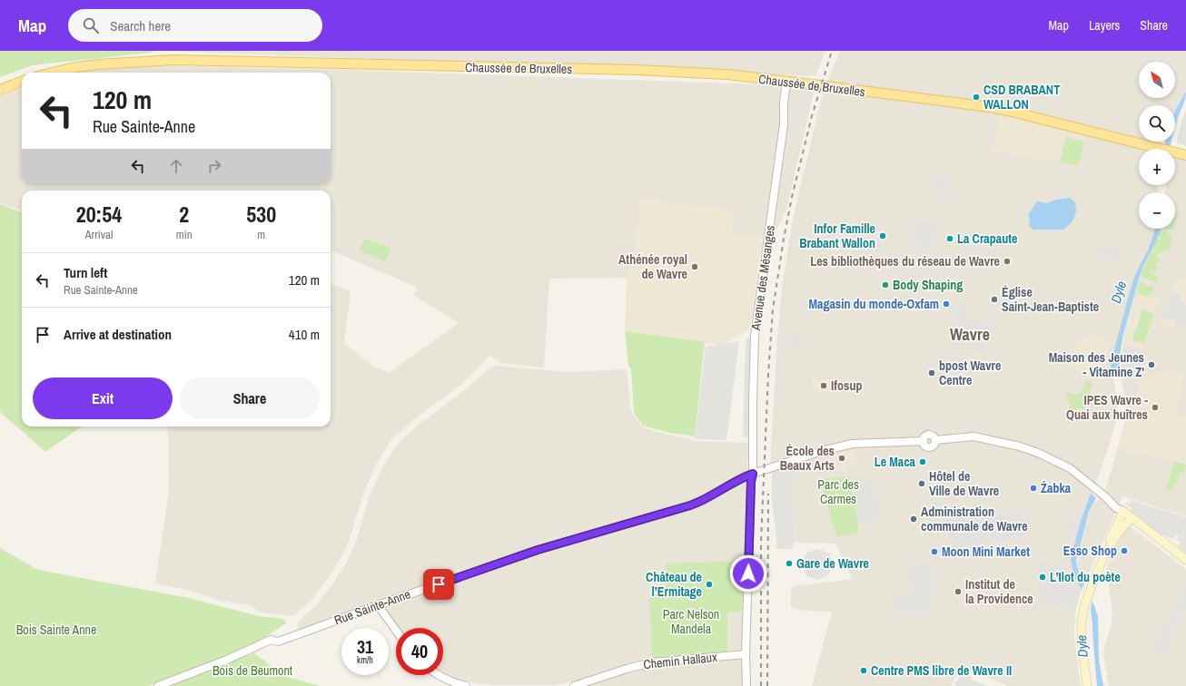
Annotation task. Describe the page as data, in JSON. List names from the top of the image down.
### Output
{
  "streets": {
    "main road": ["Chaussée de Bruxelles"],
    "street": ["Avenue des Mésanges", "Rue Sainte-Anne", "Chemin Hallaux"]
  },
  "crossings": [
    ["Chaussée de Bruxelles", "Avenue des Mésanges"],
    ["Avenue des Mésanges", "Rue Sainte-Anne"],
    ["Avenue des Mésanges", "Chemin Hallaux"]
  ],
  "districts": ["Wavre"],
  "water": ["Dyle"],
  "parks": [
    "Parc des Carmes",
    "Parc Nelson Mandela",
    "Bois Sainte Anne",
    "Bois de Beumont"
  ],
  "places": [
    "CSD BRABANT WALLON",
    "Infor Famille Brabant Wallon",
    "La Crapaute",
    "Les bibliothèques du réseau de Wavre",
    "Athénée royal de Wavre",
    "Body Shaping",
    "Église Saint-Jean-Baptiste",
    "Magasin du monde-Oxfam",
    "Maison des Jeunes - Vitamine Z'",
    "bpost Wavre Centre",
    "Ifosup",
    "IPES Wavre - Quai aux huîtres",
    "École des Beaux Arts",
    "Le Maca",
    "Hôtel de Ville de Wavre",
    "Żabka",
    "Administration communale de Wavre",
    "Esso Shop",
    "Moon Mini Market",
    "Gare de Wavre",
    "L’Ilot du poète",
    "Château de l’Ermitage",
    "Institut de la Providence",
    "Centre PMS libre de Wavre II"
  ],
  "north": "top left",
  "page": {
    "header": "Map",
    "search": "Search here",
    "nav": ["Map", "Layers", "Share"],
    "map_buttons": ["+", "−"],
    "turn": ["120 m", "Rue Sainte-Anne"],
    "eta": [
      "20:54",
      "Arrival",
      "2",
      "min",
      "530",
      "m"
    ],
    "list": [
      {
        "name": "Turn left",
        "note": "Rue Sainte-Anne",
        "value": "120 m"
      },
      {
        "name": "Arrive at destination",
        "value": "410 m"
      }
    ],
    "buttons": ["Exit", "Share"],
    "speed": "31 km/h",
    "limit": "40"
  }
}
